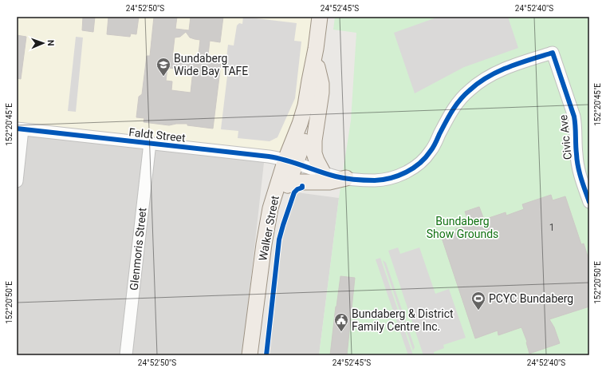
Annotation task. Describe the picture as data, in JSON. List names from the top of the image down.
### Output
{
  "streets": {
    "main road": ["Walker Street"],
    "street": ["Faldt Street", "Civic Ave", "Glenmoris Street"]
  },
  "crossings": [
    ["Faldt Street", "Civic Ave"],
    ["Faldt Street", "Walker Street"],
    ["Faldt Street", "Glenmoris Street"]
  ],
  "parks": ["Bundaberg Show Grounds"],
  "places": {
    "school or university": ["Bundaberg Wide Bay TAFE"],
    "sports": ["PCYC Bundaberg"],
    "public building": ["Bundaberg & District Family Centre Inc."]
  },
  "house_numbers": ["1"],
  "north": "right",
  "coordinates": [
    "24°52'50\"S",
    "24°52'45\"S",
    "24°52'40\"S",
    "152°20'45\"E",
    "152°20'50\"E"
  ]
}
